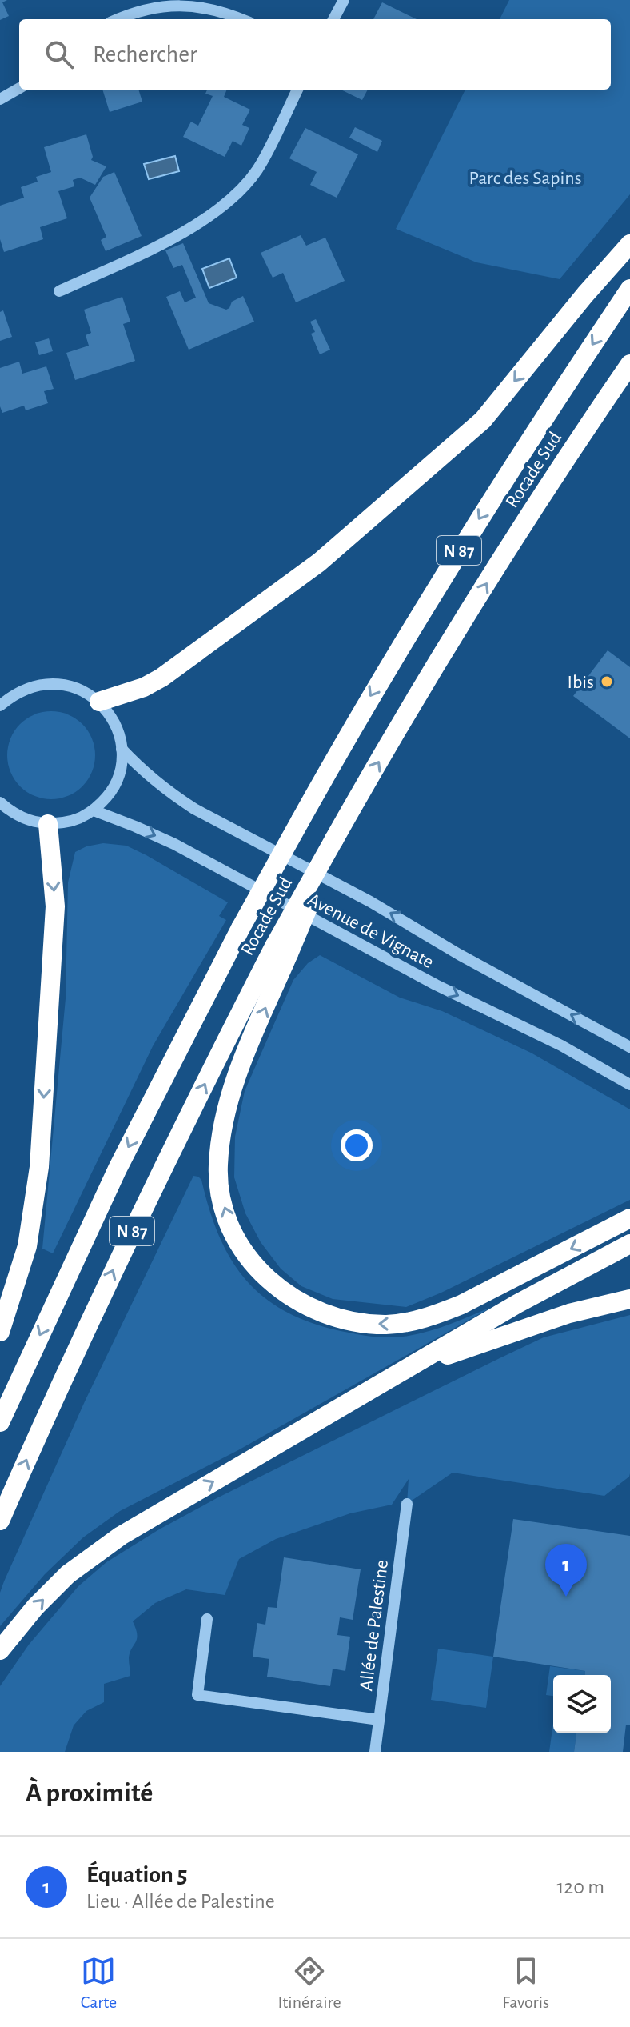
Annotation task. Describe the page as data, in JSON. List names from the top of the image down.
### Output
{
  "streets": {
    "highway": ["Rocade Sud", "N 87"],
    "street": ["Avenue de Vignate", "Allée de Palestine"]
  },
  "parks": ["Parc des Sapins"],
  "places": ["Ibis"],
  "page": {
    "search": "Rechercher",
    "pins": "1",
    "heading": "À proximité",
    "list": [
      {
        "mark": "1",
        "name": "Équation 5",
        "note": "Lieu · Allée de Palestine",
        "value": "120 m"
      }
    ],
    "nav": ["Carte", "Itinéraire", "Favoris"]
  }
}
